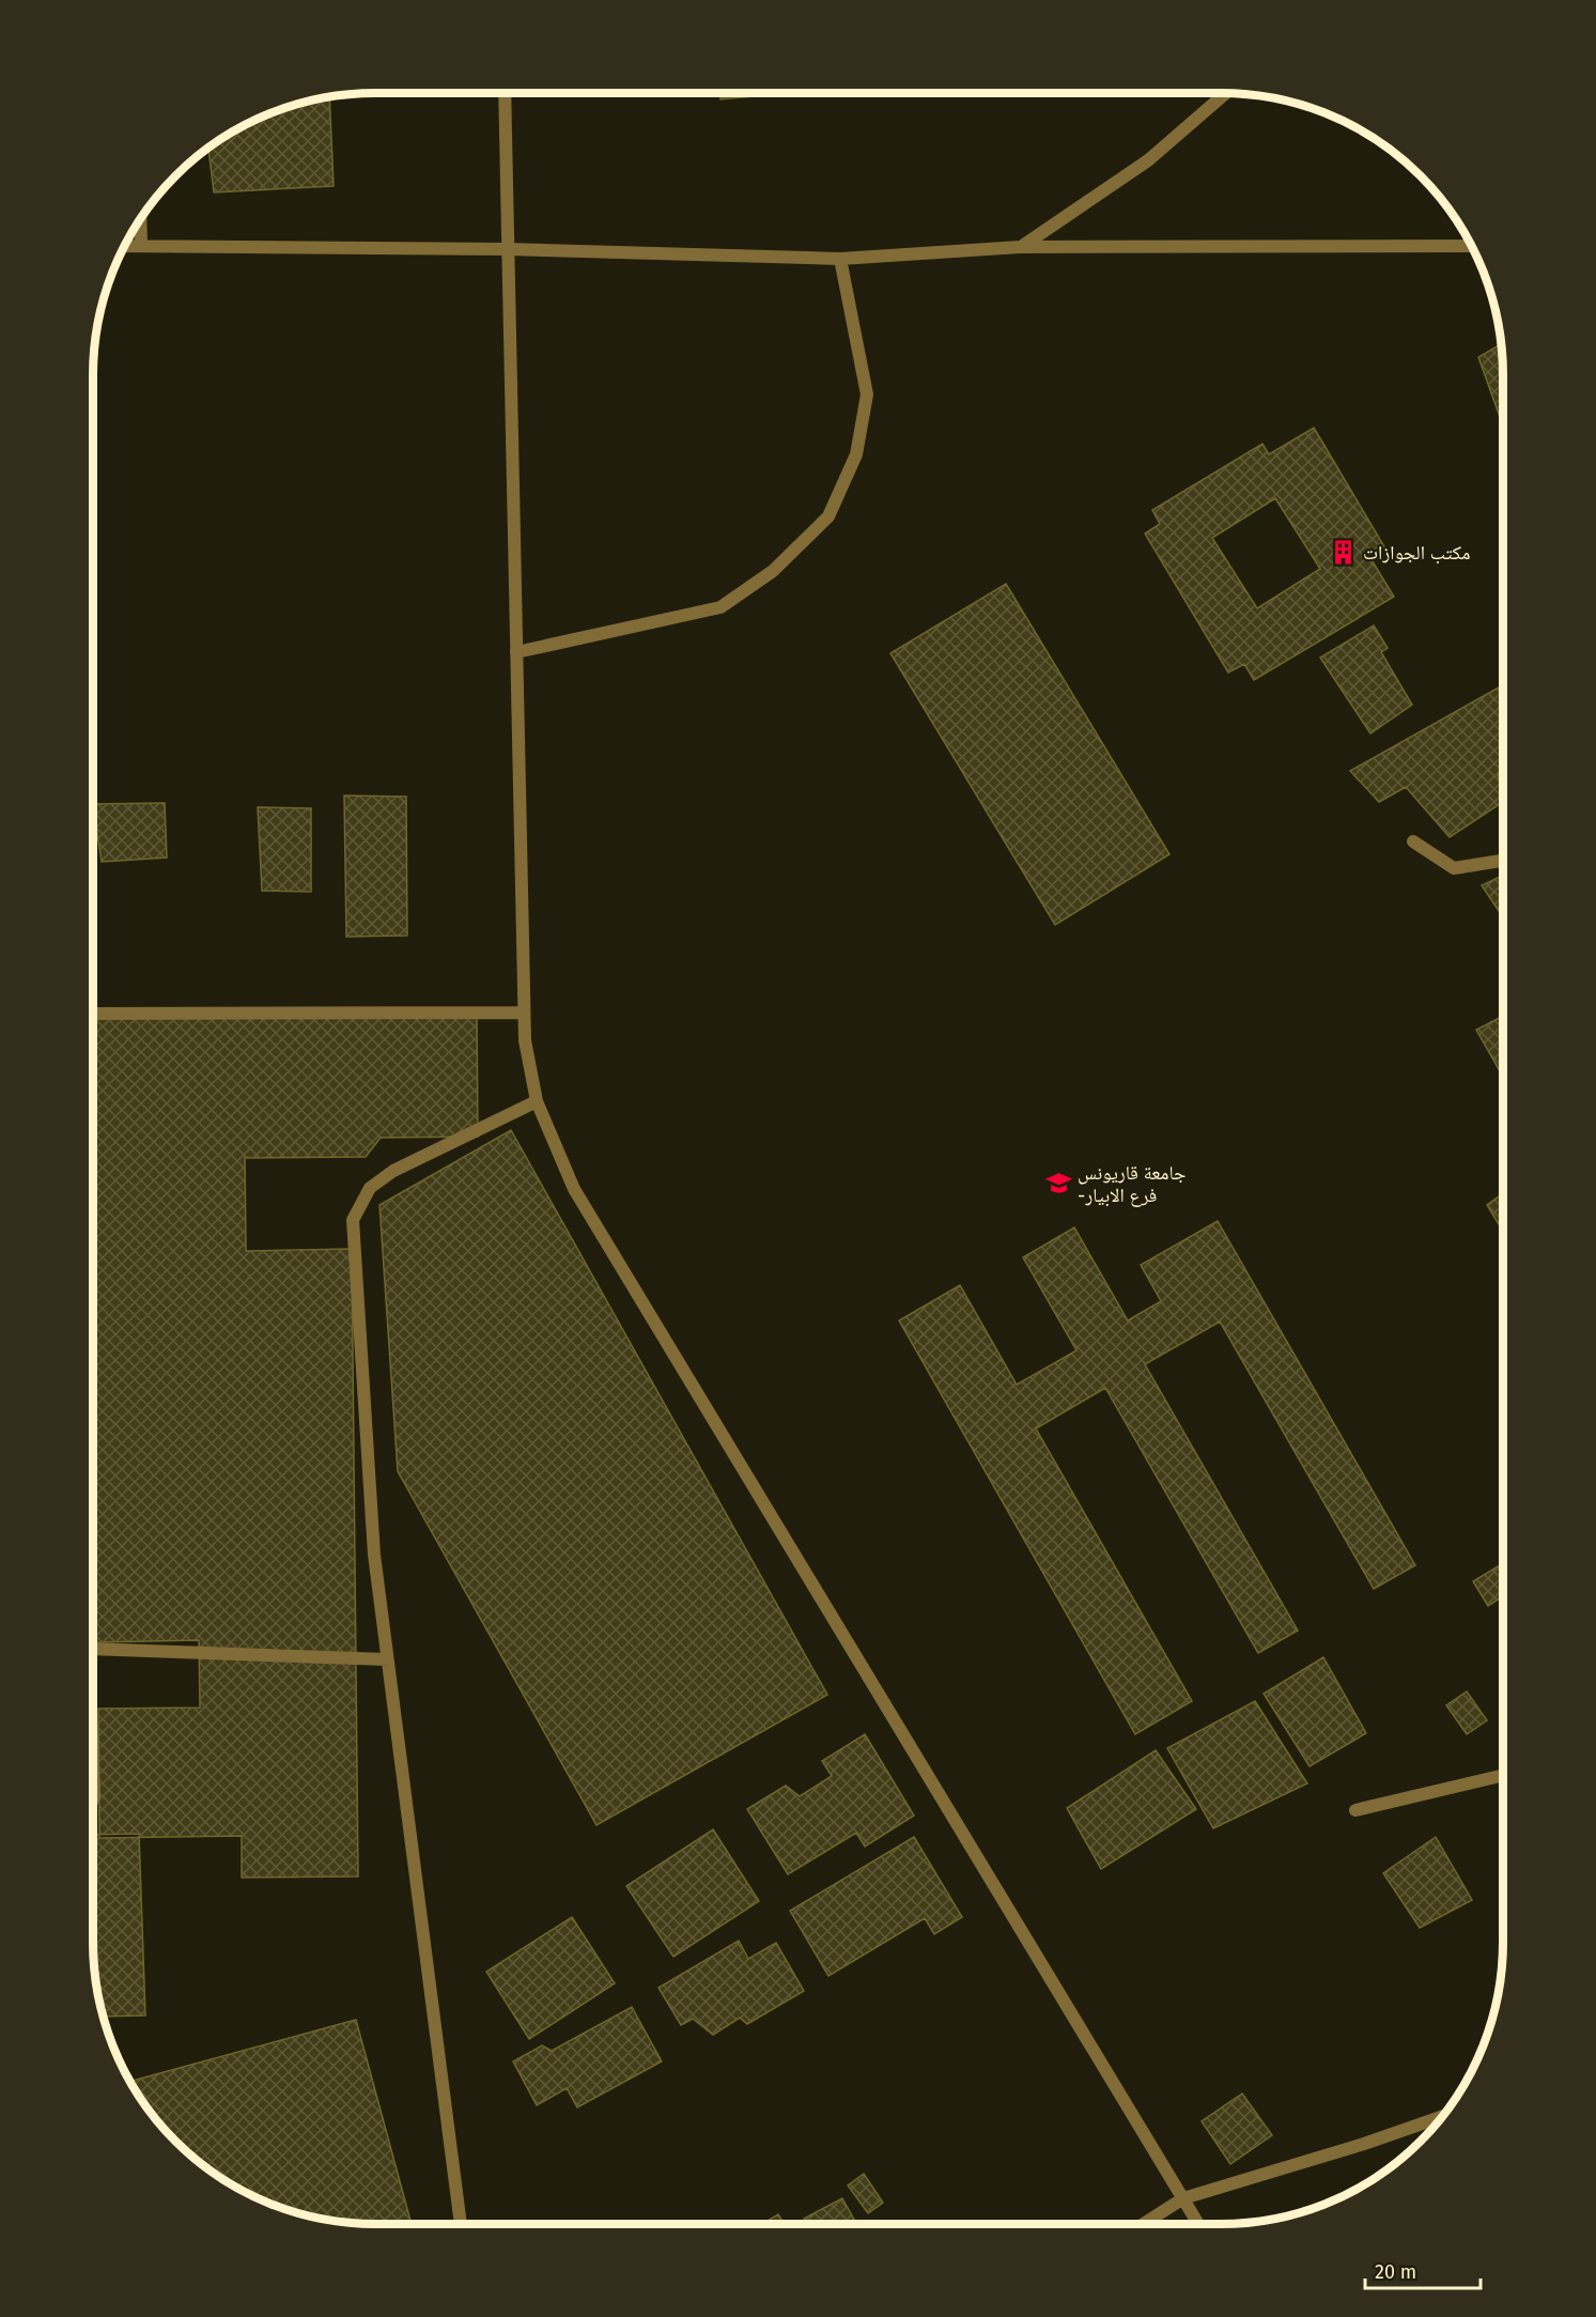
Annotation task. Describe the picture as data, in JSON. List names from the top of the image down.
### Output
{
  "places": {
    "building": ["مكتب الجوازات"],
    "school or university": ["جامعة قاريونس -فرع الابيار"]
  },
  "scale_bar": "20 m"
}
